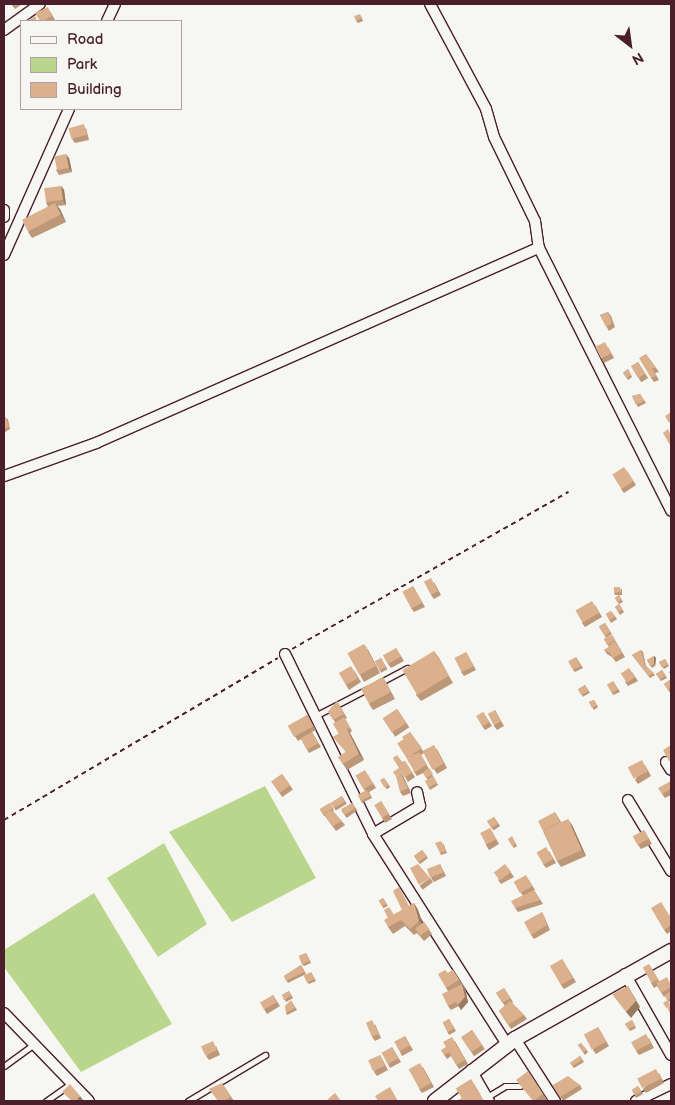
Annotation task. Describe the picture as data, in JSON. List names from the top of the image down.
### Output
{
  "legend": ["Road", "Park", "Building"],
  "north": "bottom right"
}
